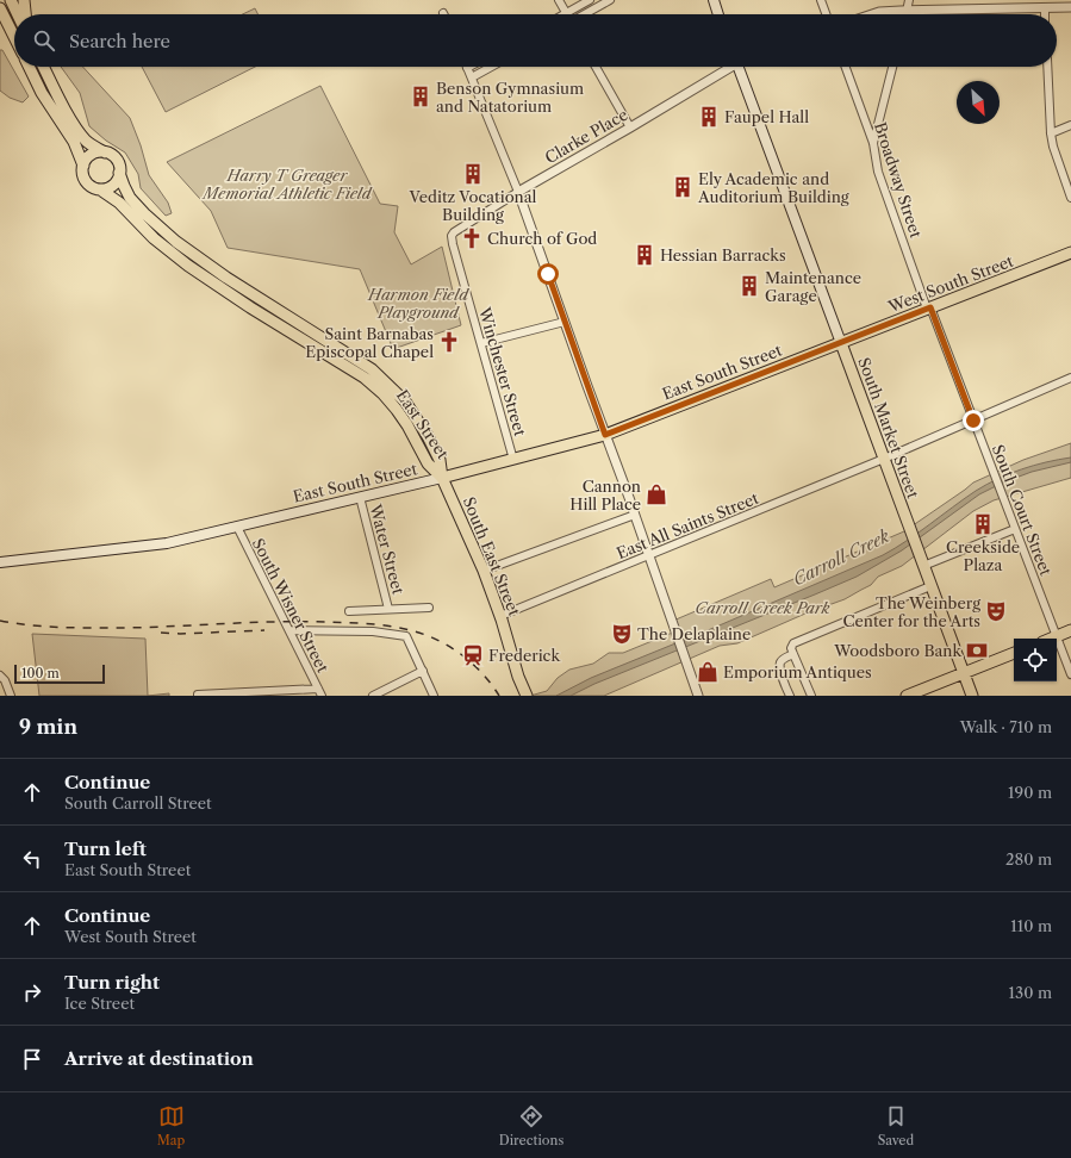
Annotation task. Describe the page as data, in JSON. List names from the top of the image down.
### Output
{
  "streets": {
    "main road": [
      "West South Street",
      "East South Street",
      "East Street",
      "South Market Street",
      "South East Street"
    ],
    "street": [
      "Clarke Place",
      "Broadway Street",
      "Winchester Street",
      "South Court Street",
      "East All Saints Street",
      "Water Street",
      "South Wisner Street"
    ]
  },
  "crossings": [
    ["Clarke Place", "Winchester Street"],
    ["Broadway Street", "West South Street"],
    ["Broadway Street", "South Court Street"],
    ["Broadway Street", "East All Saints Street"],
    ["West South Street", "East South Street"],
    ["West South Street", "South Market Street"],
    ["Winchester Street", "East South Street"],
    ["East South Street", "East Street"],
    ["East South Street", "South Market Street"],
    ["East South Street", "Water Street"],
    ["East South Street", "South East Street"],
    ["East South Street", "South Wisner Street"],
    ["East Street", "South East Street"],
    ["South Market Street", "East All Saints Street"],
    ["South Court Street", "East All Saints Street"],
    ["East All Saints Street", "South East Street"]
  ],
  "water": ["Carroll Creek"],
  "parks": ["Harry T Greager Memorial Athletic Field", "Harmon Field Playground", "Carroll Creek Park"],
  "places": {
    "building": [
      "Benson Gymnasium and Natatorium",
      "Faupel Hall",
      "Veditz Vocational Building",
      "Ely Academic and Auditorium Building",
      "Hessian Barracks",
      "Maintenance Garage",
      "Creekside Plaza"
    ],
    "church": ["Church of God", "Saint Barnabas Episcopal Chapel"],
    "shop": ["Cannon Hill Place", "Emporium Antiques"],
    "theatre": ["The Weinberg Center for the Arts", "The Delaplaine"],
    "bank": ["Woodsboro Bank"],
    "station": ["Frederick"]
  },
  "scale_bar": "100 m",
  "north": "bottom right",
  "page": {
    "search": "Search here",
    "scale": "100 m",
    "heading": ["9 min", "Walk · 710 m"],
    "list": [
      ["Continue", "South Carroll Street", "190 m"],
      ["Turn left", "East South Street", "280 m"],
      ["Continue", "West South Street", "110 m"],
      ["Turn right", "Ice Street", "130 m"],
      "Arrive at destination"
    ],
    "nav": ["Map", "Directions", "Saved"]
  }
}
